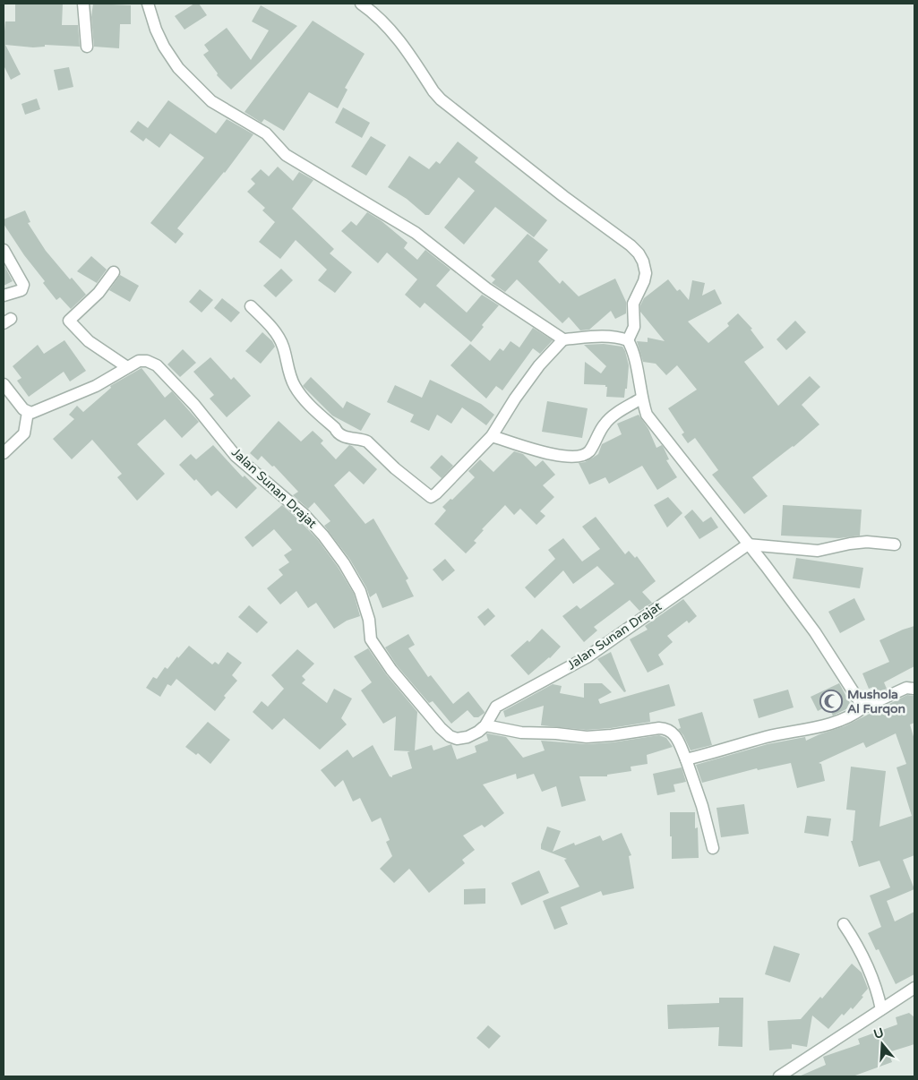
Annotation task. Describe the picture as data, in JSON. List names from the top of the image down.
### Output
{
  "streets": {
    "street": ["Jalan Sunan Drajat"]
  },
  "places": {
    "mosque": ["Mushola Al Furqon"]
  },
  "north": "top"
}
